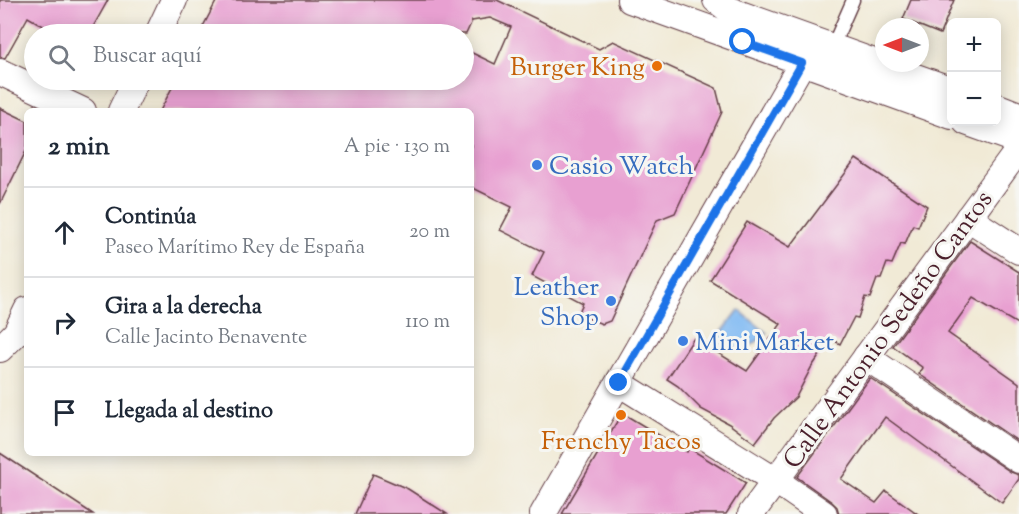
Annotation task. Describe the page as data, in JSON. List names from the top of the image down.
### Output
{
  "streets": {
    "street": ["Calle Antonio Sedeño Cantos"]
  },
  "places": [
    "Burger King",
    "Casio Watch",
    "Leather Shop",
    "Mini Market",
    "Frenchy Tacos"
  ],
  "north": "left",
  "page": {
    "map_buttons": ["+", "−"],
    "search": "Buscar aquí",
    "heading": ["2 min", "A pie · 130 m"],
    "list": [
      ["Continúa", "Paseo Marítimo Rey de España", "20 m"],
      ["Gira a la derecha", "Calle Jacinto Benavente", "110 m"],
      "Llegada al destino"
    ]
  }
}
